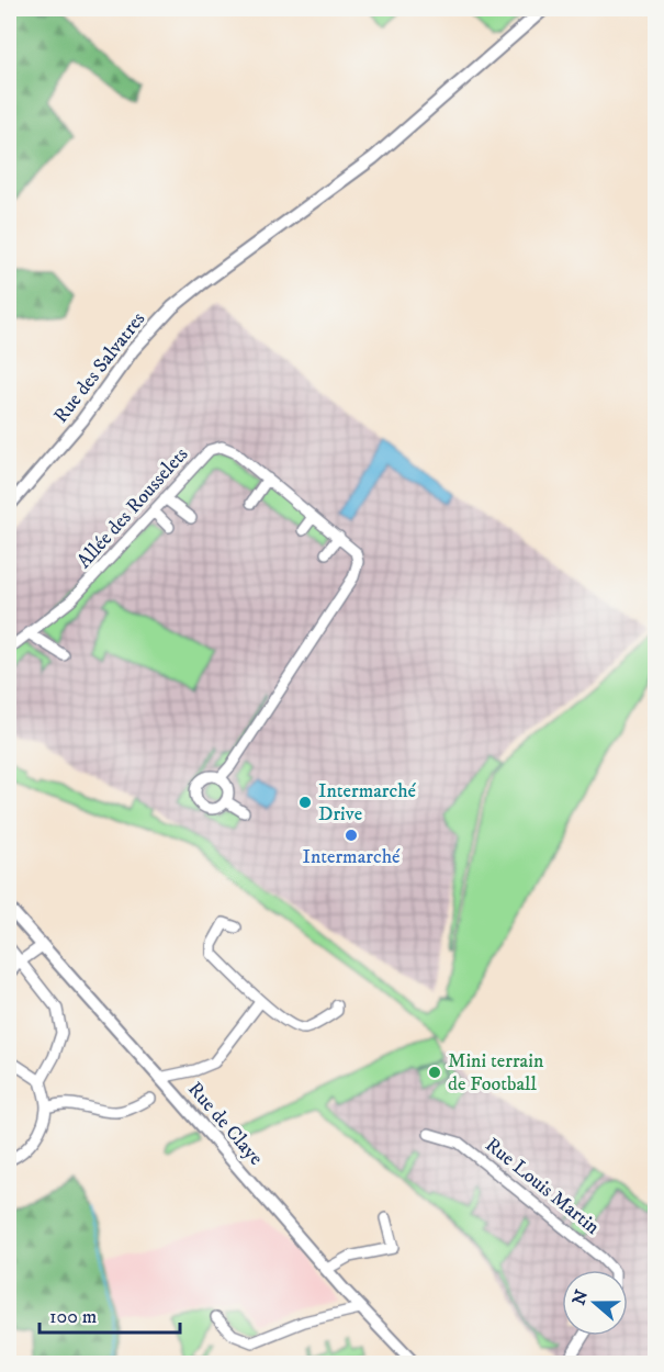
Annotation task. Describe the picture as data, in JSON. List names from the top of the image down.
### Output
{
  "streets": {
    "street": [
      "Rue des Salvatres",
      "Allée des Rousselets",
      "Rue de Claye",
      "Rue Louis Martin"
    ]
  },
  "places": ["Intermarché Drive", "Intermarché", "Mini terrain de Football"],
  "scale_bar": "100 m",
  "north": "left"
}
